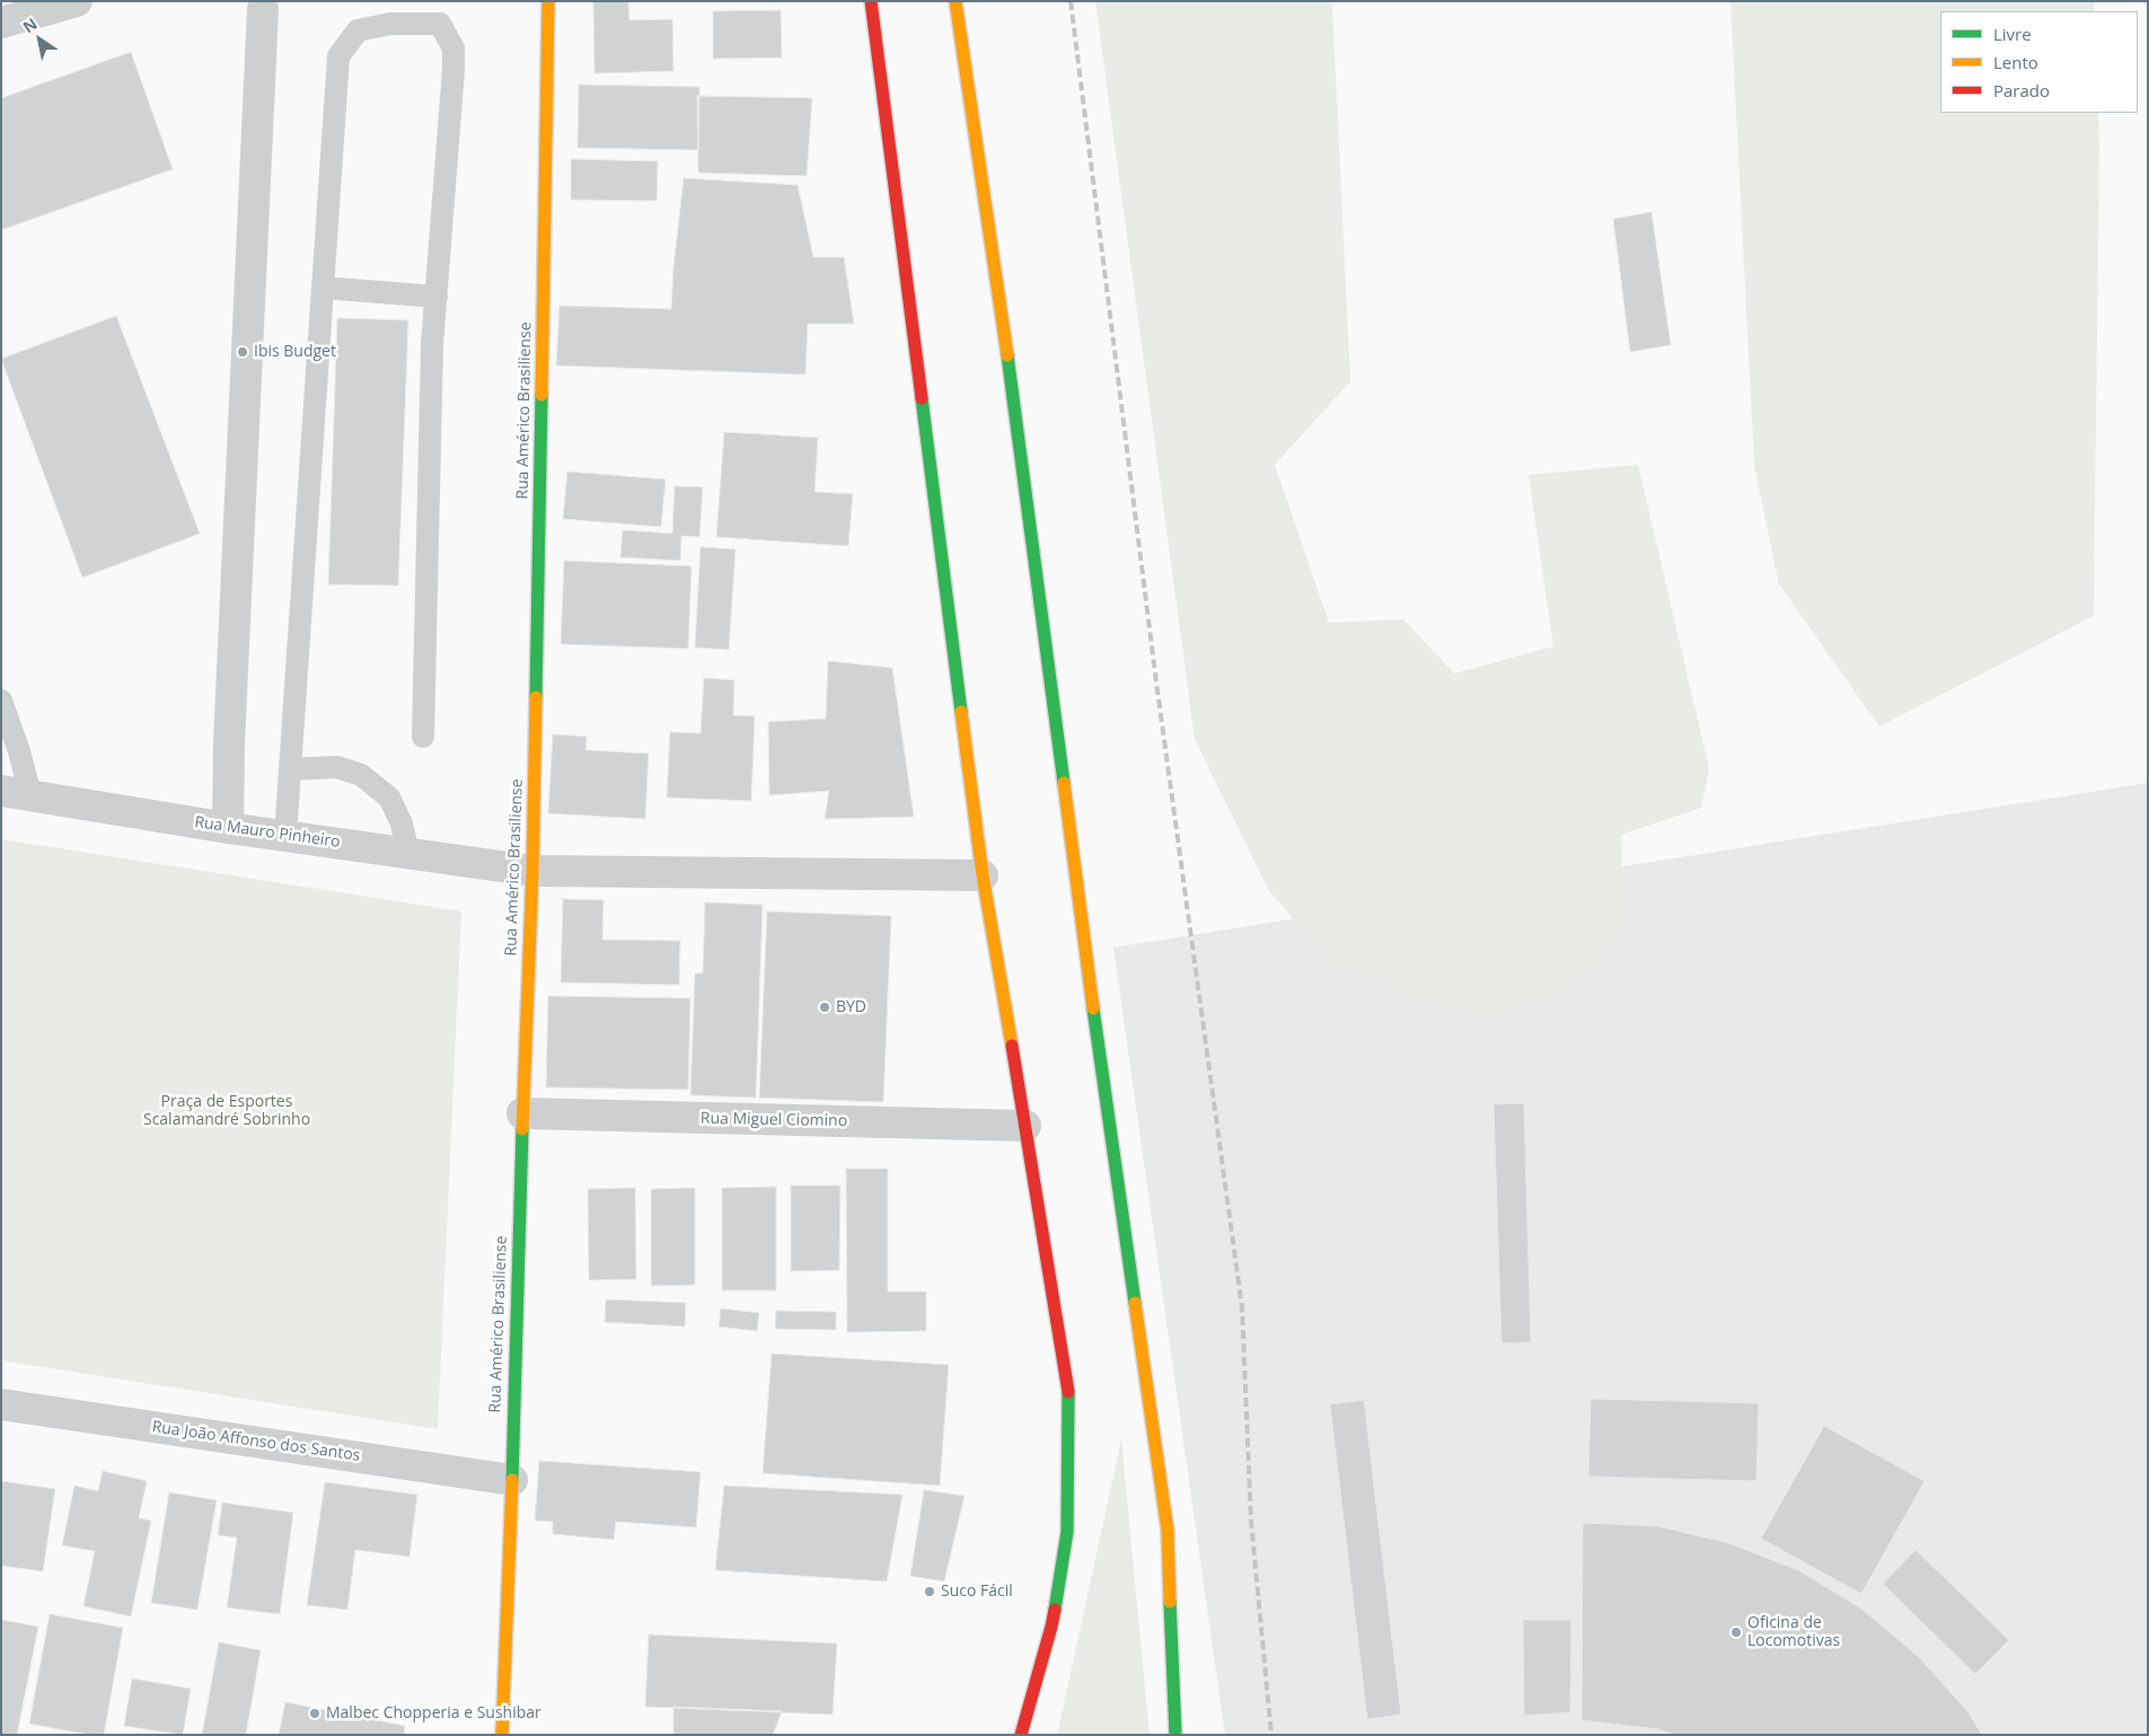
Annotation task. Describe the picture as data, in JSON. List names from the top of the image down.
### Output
{
  "streets": {
    "main road": ["Rua Américo Brasiliense"],
    "street": ["Rua Mauro Pinheiro", "Rua Miguel Ciomino", "Rua João Affonso dos Santos"]
  },
  "crossings": [
    ["Rua Américo Brasiliense", "Rua Mauro Pinheiro"],
    ["Rua Américo Brasiliense", "Rua Miguel Ciomino"],
    ["Rua Américo Brasiliense", "Rua João Affonso dos Santos"]
  ],
  "parks": ["Praça de Esportes Scalamandré Sobrinho"],
  "places": [
    "Ibis Budget",
    "BYD",
    "Suco Fácil",
    "Oficina de Locomotivas",
    "Malbec Chopperia e Sushibar"
  ],
  "legend": ["Livre", "Lento", "Parado"],
  "north": "top left"
}
